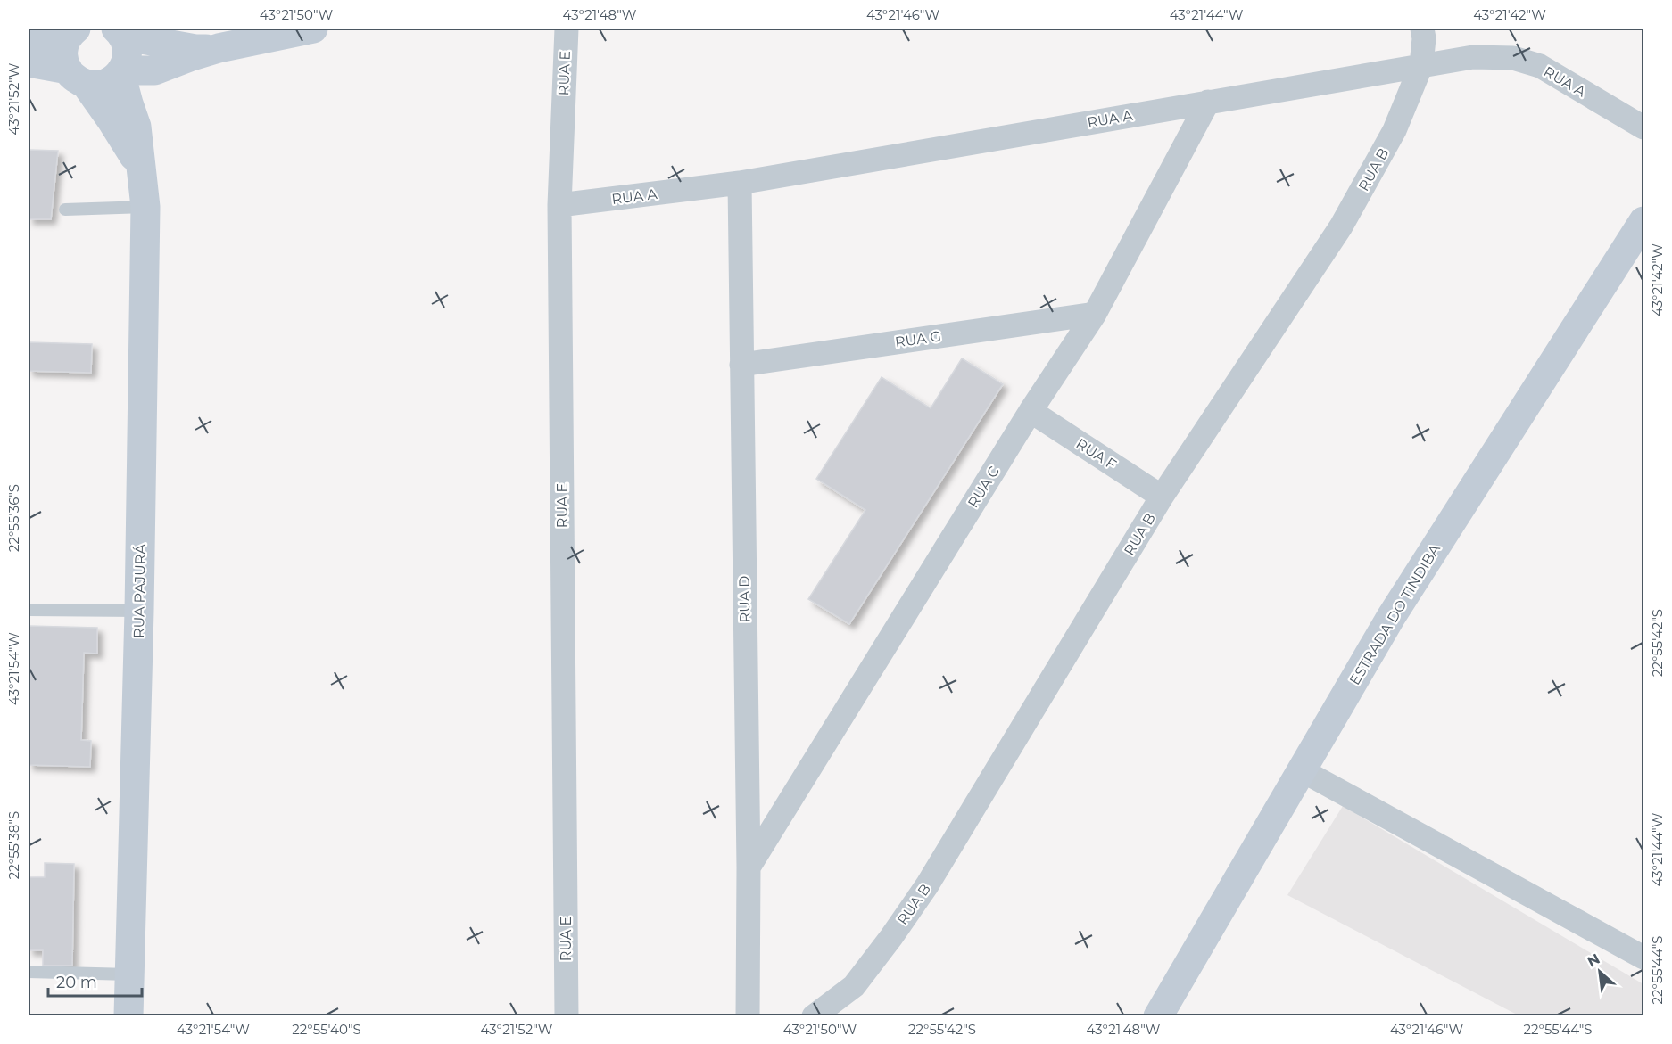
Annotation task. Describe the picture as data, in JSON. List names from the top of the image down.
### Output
{
  "streets": {
    "street": [
      "RUA E",
      "RUA A",
      "RUA B",
      "RUA G",
      "RUA F",
      "RUA C",
      "RUA PAJURÁ",
      "RUA D",
      "ESTRADA DO TINDIBA"
    ]
  },
  "crossings": [
    ["RUA E", "RUA A"],
    ["RUA A", "RUA B"],
    ["RUA A", "RUA C"],
    ["RUA A", "RUA D"],
    ["RUA B", "RUA F"],
    ["RUA G", "RUA C"],
    ["RUA G", "RUA D"],
    ["RUA F", "RUA C"],
    ["RUA C", "RUA D"]
  ],
  "scale_bar": "20 m",
  "north": "top left",
  "coordinates": [
    "43°21'50\"W",
    "43°21'48\"W",
    "43°21'46\"W",
    "43°21'44\"W",
    "43°21'42\"W",
    "43°21'52\"W",
    "22°55'36\"S",
    "22°55'42\"S",
    "43°21'54\"W",
    "22°55'38\"S",
    "22°55'44\"S",
    "22°55'40\"S"
  ]
}
